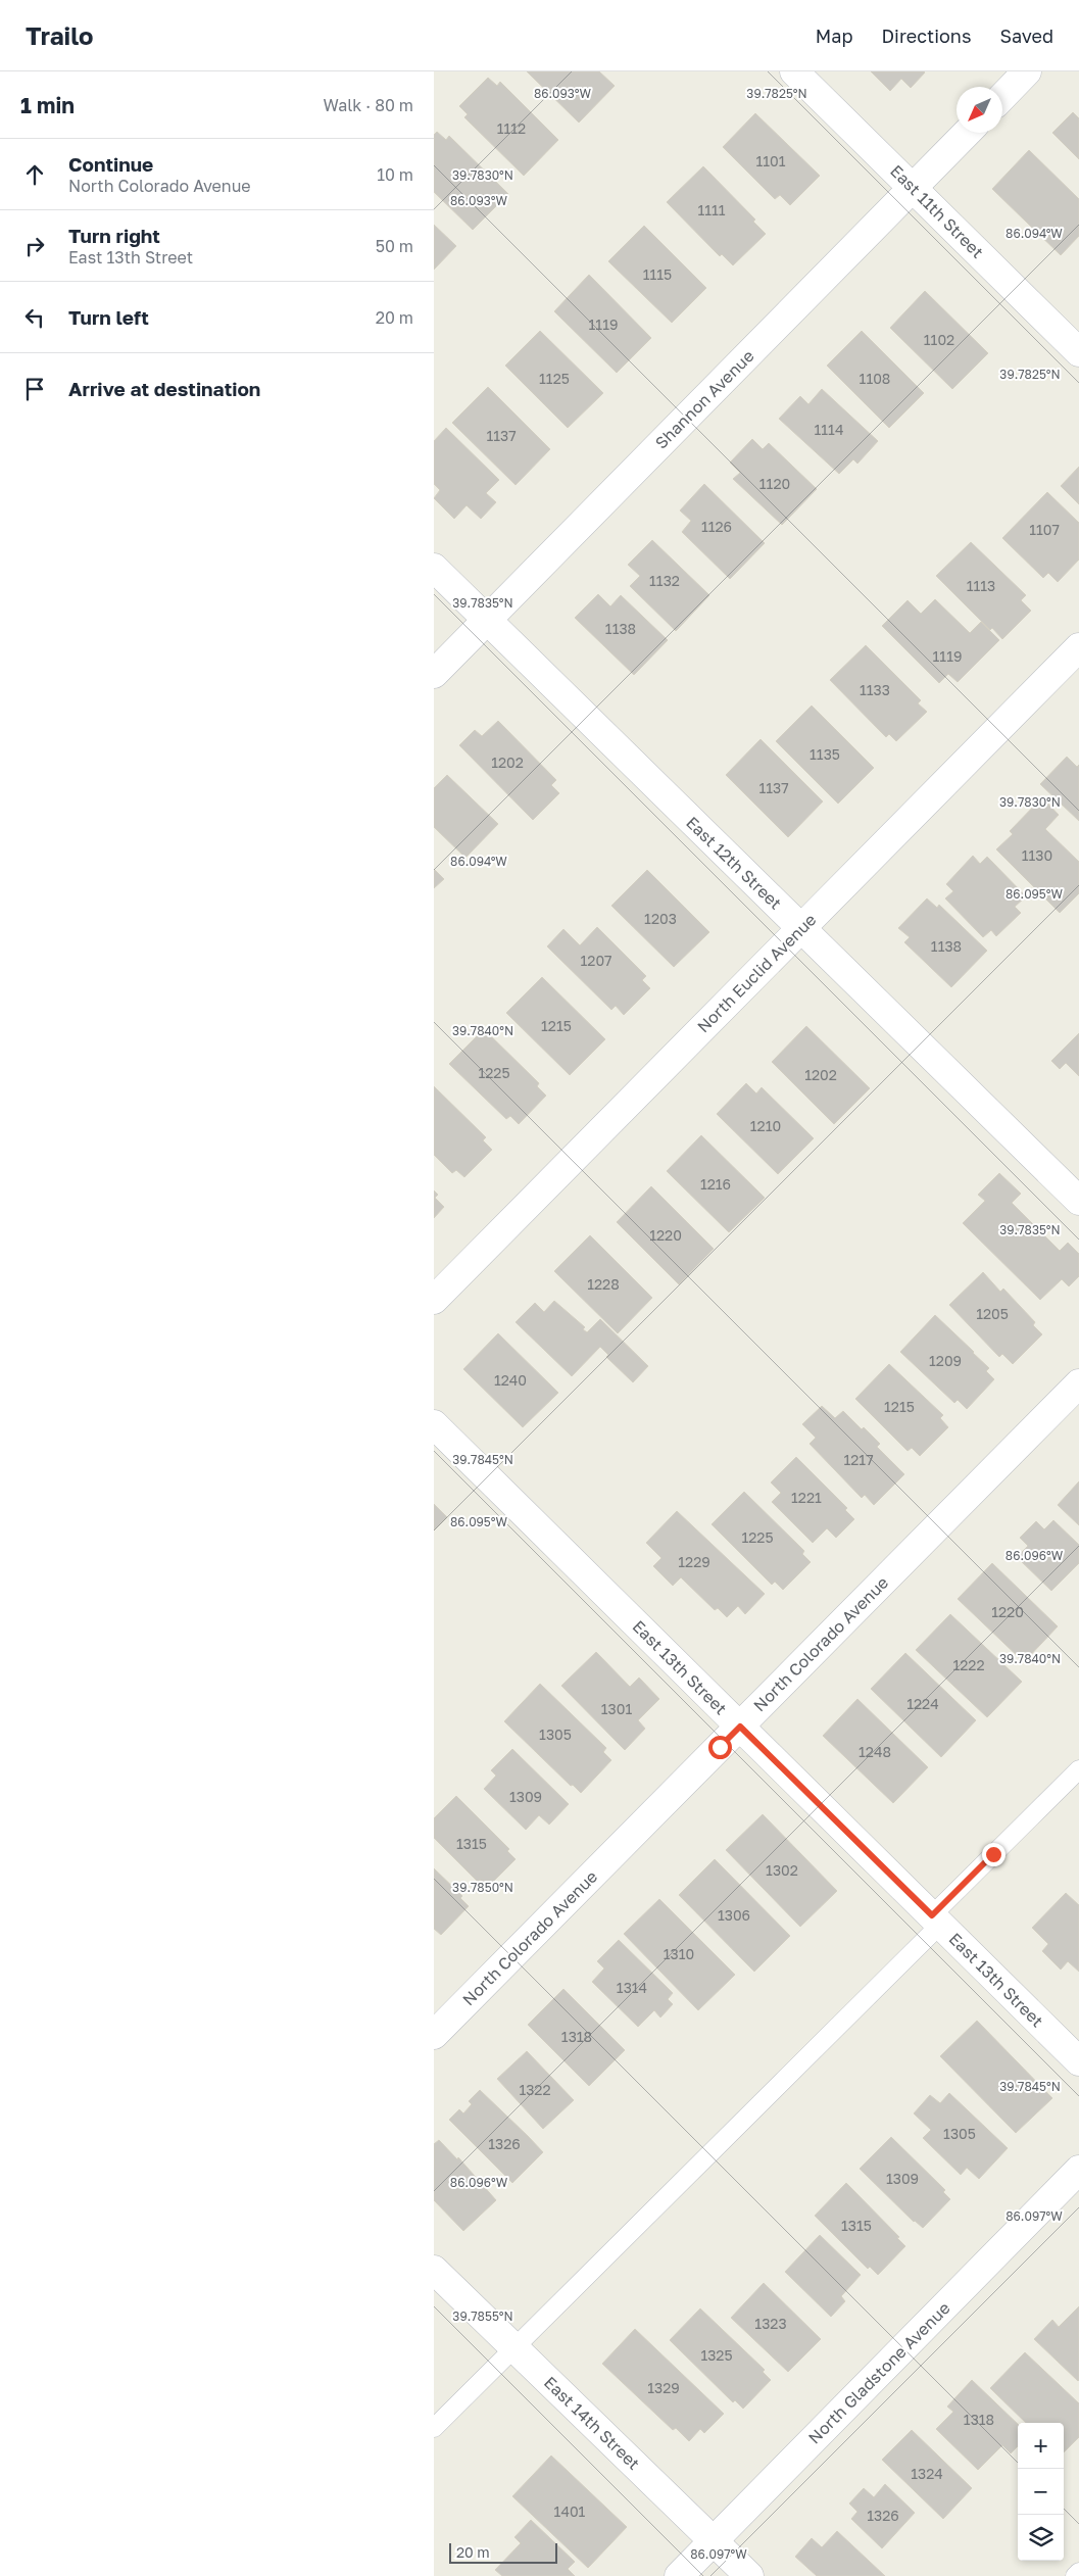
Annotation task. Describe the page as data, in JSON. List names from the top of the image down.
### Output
{
  "streets": {
    "street": [
      "East 11th Street",
      "Shannon Avenue",
      "East 12th Street",
      "North Euclid Avenue",
      "North Colorado Avenue",
      "East 13th Street",
      "North Gladstone Avenue",
      "East 14th Street"
    ]
  },
  "crossings": [
    ["East 11th Street", "Shannon Avenue"],
    ["Shannon Avenue", "East 12th Street"],
    ["East 12th Street", "North Euclid Avenue"],
    ["North Colorado Avenue", "East 13th Street"],
    ["North Gladstone Avenue", "East 14th Street"]
  ],
  "house_numbers": [
    "1112",
    "1101",
    "1111",
    "1115",
    "1119",
    "1102",
    "1125",
    "1108",
    "1114",
    "1137",
    "1120",
    "1126",
    "1107",
    "1132",
    "1113",
    "1138",
    "1119",
    "1133",
    "1135",
    "1202",
    "1137",
    "1130",
    "1203",
    "1138",
    "1207",
    "1215",
    "1225",
    "1202",
    "1210",
    "1216",
    "1220",
    "1228",
    "1205",
    "1209",
    "1240",
    "1215",
    "1217",
    "1221",
    "1225",
    "1229",
    "1220",
    "1222",
    "1224",
    "1301",
    "1305",
    "1248",
    "1309",
    "1315",
    "1302",
    "1306",
    "1310",
    "1314",
    "1318",
    "1322",
    "1305",
    "1326",
    "1309",
    "1315",
    "1323",
    "1325",
    "1329",
    "1318",
    "1324",
    "1401",
    "1326"
  ],
  "scale_bar": "20 m",
  "north": "bottom left",
  "page": {
    "header": "Trailo",
    "nav": ["Map", "Directions", "Saved"],
    "heading": ["1 min", "Walk · 80 m"],
    "list": [
      ["Continue", "North Colorado Avenue", "10 m"],
      ["Turn right", "East 13th Street", "50 m"],
      ["Turn left", "20 m"],
      "Arrive at destination"
    ],
    "map_buttons": ["+", "−"],
    "scale": "20 m"
  },
  "coordinates": [
    "86.093°W",
    "39.7825°N",
    "39.7830°N",
    "86.094°W",
    "39.7835°N",
    "86.095°W",
    "39.7840°N",
    "39.7845°N",
    "86.096°W",
    "39.7850°N",
    "86.097°W",
    "39.7855°N"
  ]
}
